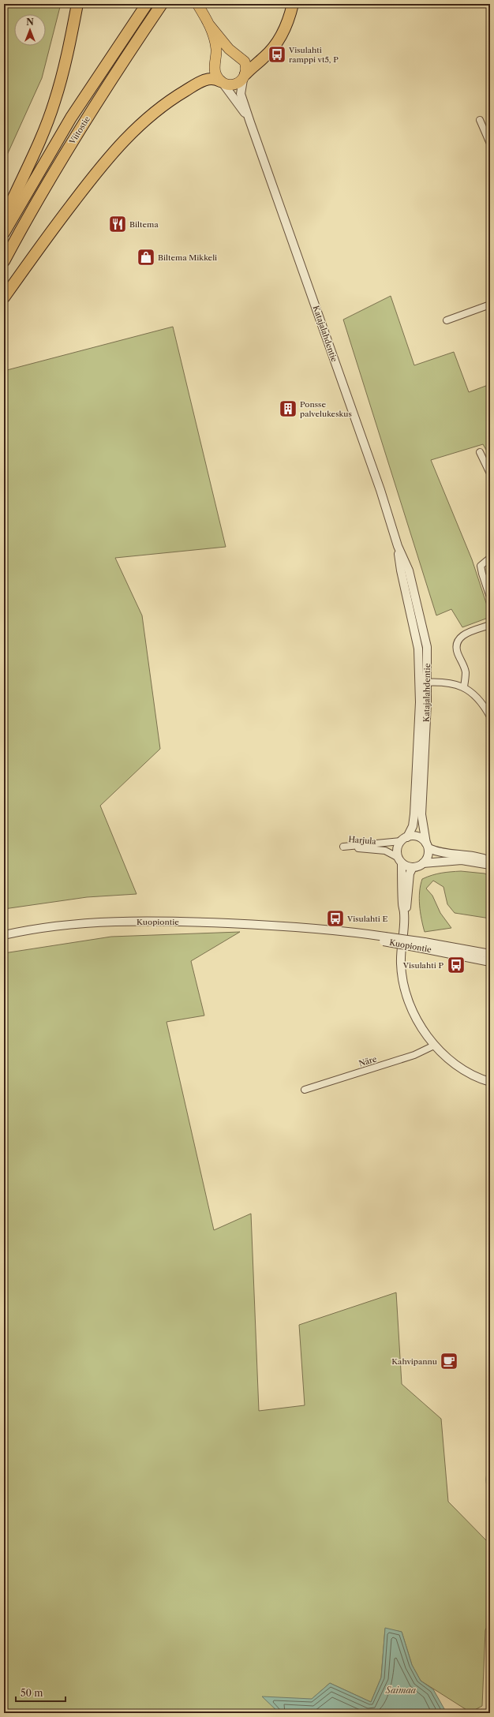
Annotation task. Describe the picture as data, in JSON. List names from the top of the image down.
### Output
{
  "streets": {
    "highway": ["Viitostie"],
    "street": [
      "Katajalahdentie",
      "Harjula",
      "Kuopiontie",
      "Näre"
    ]
  },
  "crossings": [
    ["Katajalahdentie", "Harjula"]
  ],
  "water": ["Saimaa"],
  "places": {
    "bus stop": ["Visulahti ramppi vt5, P", "Visulahti E", "Visulahti P"],
    "restaurant": ["Biltema"],
    "shop": ["Biltema Mikkeli"],
    "building": ["Ponsse palvelukeskus"],
    "cafe": ["Kahvipannu"]
  },
  "scale_bar": "50 m",
  "north": "top"
}
